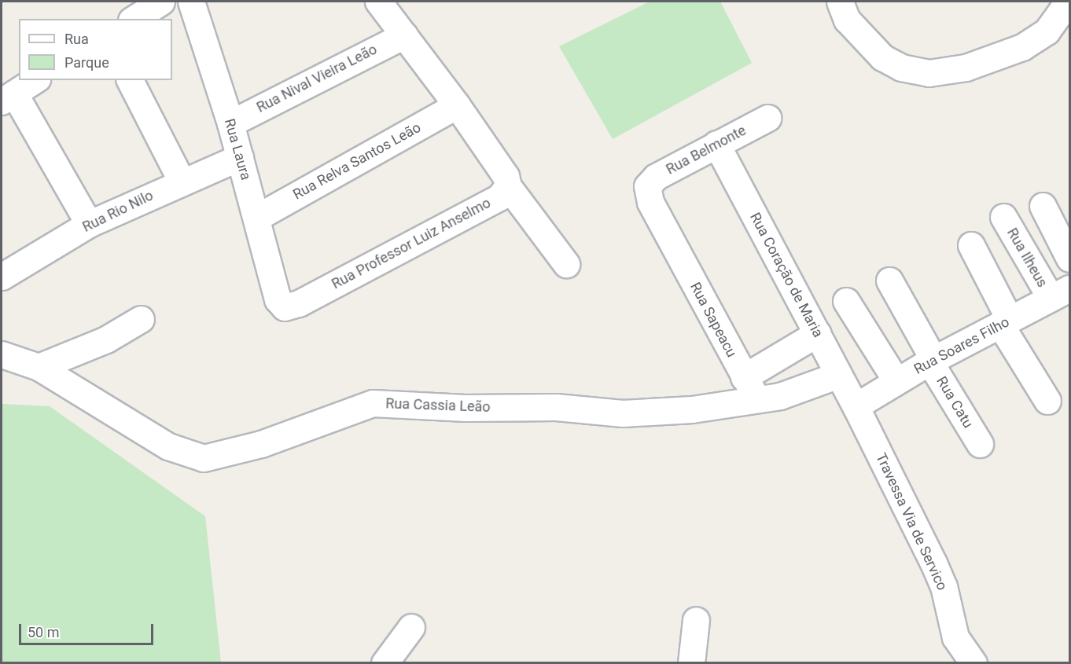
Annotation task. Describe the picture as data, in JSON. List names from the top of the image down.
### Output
{
  "streets": {
    "street": [
      "Rua Nival Vieira Leão",
      "Rua Laura",
      "Rua Belmonte",
      "Rua Relva Santos Leão",
      "Rua Rio Nilo",
      "Rua Professor Luiz Anselmo",
      "Rua Ilheus",
      "Rua Coração de Maria",
      "Rua Sapeacu",
      "Rua Soares Filho",
      "Rua Catu",
      "Rua Cassia Leão",
      "Travessa Via de Servico"
    ]
  },
  "crossings": [
    ["Rua Nival Vieira Leão", "Rua Laura"],
    ["Rua Laura", "Rua Relva Santos Leão"],
    ["Rua Laura", "Rua Rio Nilo"],
    ["Rua Laura", "Rua Professor Luiz Anselmo"],
    ["Rua Belmonte", "Rua Coração de Maria"],
    ["Rua Belmonte", "Rua Sapeacu"],
    ["Rua Ilheus", "Rua Soares Filho"],
    ["Rua Coração de Maria", "Rua Soares Filho"],
    ["Rua Coração de Maria", "Rua Cassia Leão"],
    ["Rua Coração de Maria", "Travessa Via de Servico"],
    ["Rua Sapeacu", "Rua Cassia Leão"],
    ["Rua Soares Filho", "Rua Catu"],
    ["Rua Soares Filho", "Travessa Via de Servico"]
  ],
  "legend": ["Rua", "Parque"],
  "scale_bar": "50 m"
}
